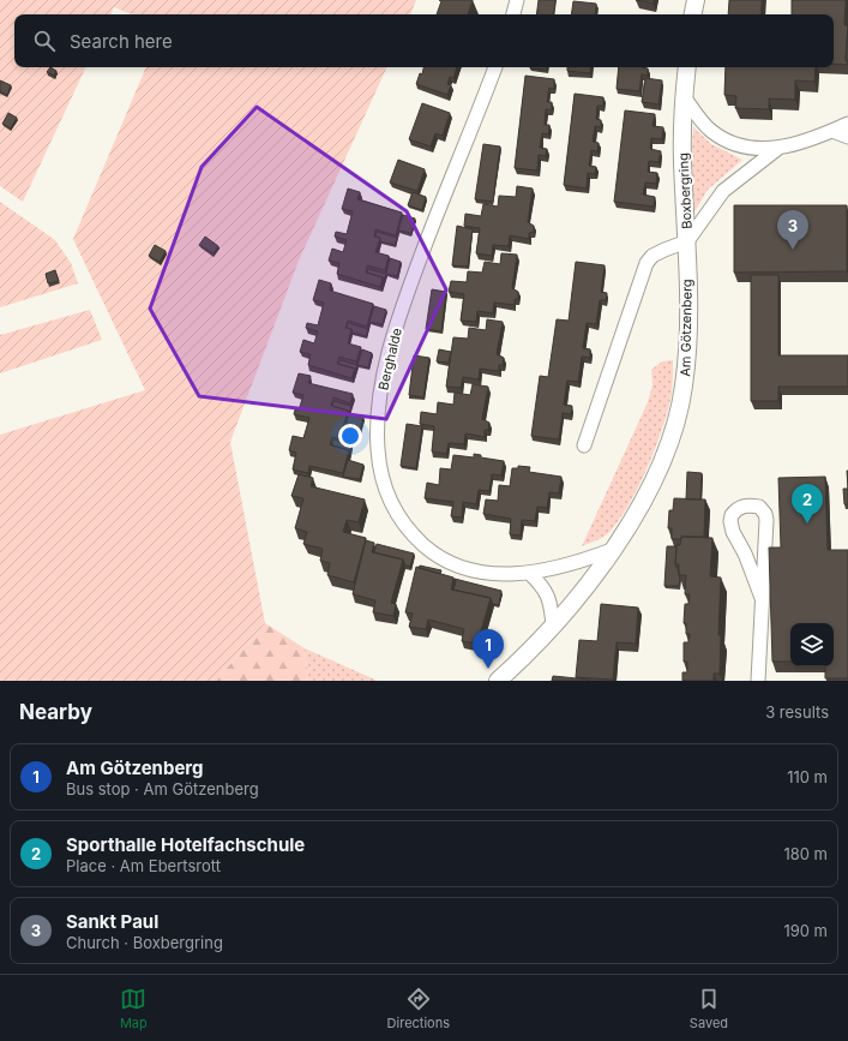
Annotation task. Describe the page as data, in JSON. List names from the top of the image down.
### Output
{
  "streets": {
    "street": ["Boxbergring", "Am Götzenberg", "Berghalde"]
  },
  "crossings": [
    ["Boxbergring", "Am Götzenberg"],
    ["Am Götzenberg", "Berghalde"]
  ],
  "page": {
    "search": "Search here",
    "pins": ["3", "2", "1"],
    "heading": ["Nearby", "3 results"],
    "list": [
      {
        "mark": "1",
        "name": "Am Götzenberg",
        "note": "Bus stop · Am Götzenberg",
        "value": "110 m"
      },
      {
        "mark": "2",
        "name": "Sporthalle Hotelfachschule",
        "note": "Place · Am Ebertsrott",
        "value": "180 m"
      },
      {
        "mark": "3",
        "name": "Sankt Paul",
        "note": "Church · Boxbergring",
        "value": "190 m"
      }
    ],
    "nav": ["Map", "Directions", "Saved"]
  }
}
